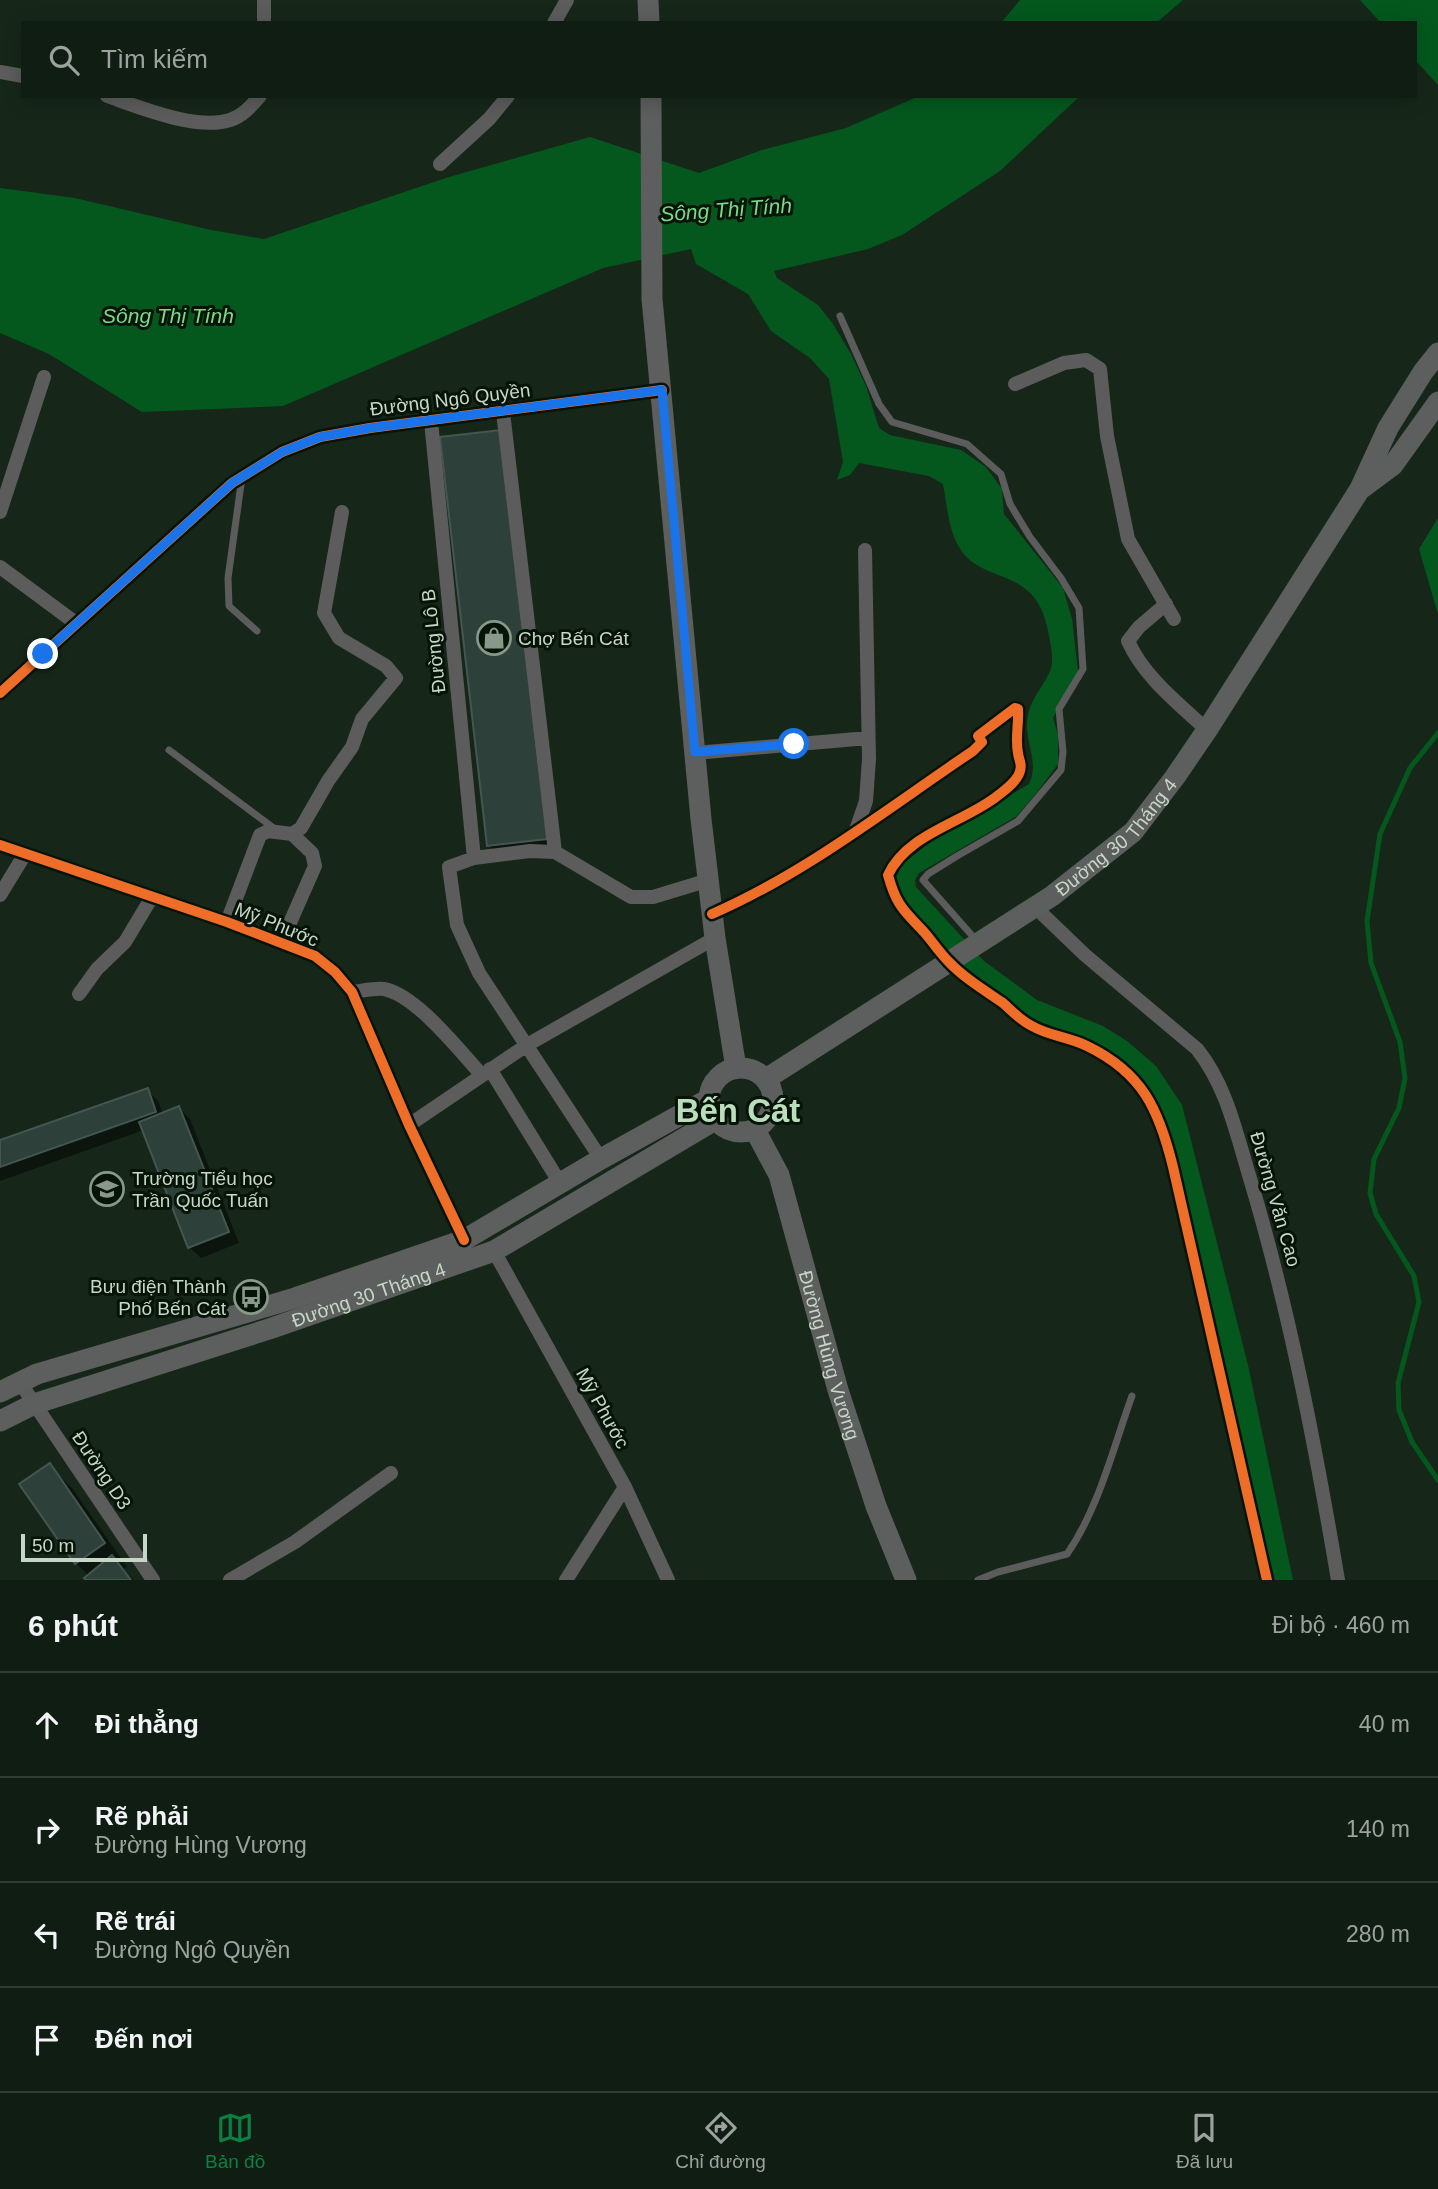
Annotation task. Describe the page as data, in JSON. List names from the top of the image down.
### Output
{
  "streets": {
    "main road": ["Đường 30 Tháng 4", "Đường Hùng Vương"],
    "street": [
      "Đường Ngô Quyền",
      "Đường Lô B",
      "Mỹ Phước",
      "Đường Văn Cao",
      "Đường D3"
    ]
  },
  "crossings": [
    ["Đường Ngô Quyền", "Đường Lô B"],
    ["Đường 30 Tháng 4", "Mỹ Phước"],
    ["Đường 30 Tháng 4", "Đường Văn Cao"],
    ["Đường 30 Tháng 4", "Đường Hùng Vương"],
    ["Đường 30 Tháng 4", "Đường D3"]
  ],
  "districts": ["Bến Cát"],
  "water": ["Sông Thị Tính"],
  "places": {
    "shop": ["Chợ Bến Cát"],
    "school or university": ["Trường Tiểu học Trần Quốc Tuấn"],
    "bus stop": ["Bưu điện Thành Phố Bến Cát"]
  },
  "scale_bar": "50 m",
  "page": {
    "search": "Tìm kiếm",
    "scale": "50 m",
    "heading": ["6 phút", "Đi bộ · 460 m"],
    "list": [
      ["Đi thẳng", "40 m"],
      ["Rẽ phải", "Đường Hùng Vương", "140 m"],
      ["Rẽ trái", "Đường Ngô Quyền", "280 m"],
      "Đến nơi"
    ],
    "nav": ["Bản đồ", "Chỉ đường", "Đã lưu"]
  }
}
